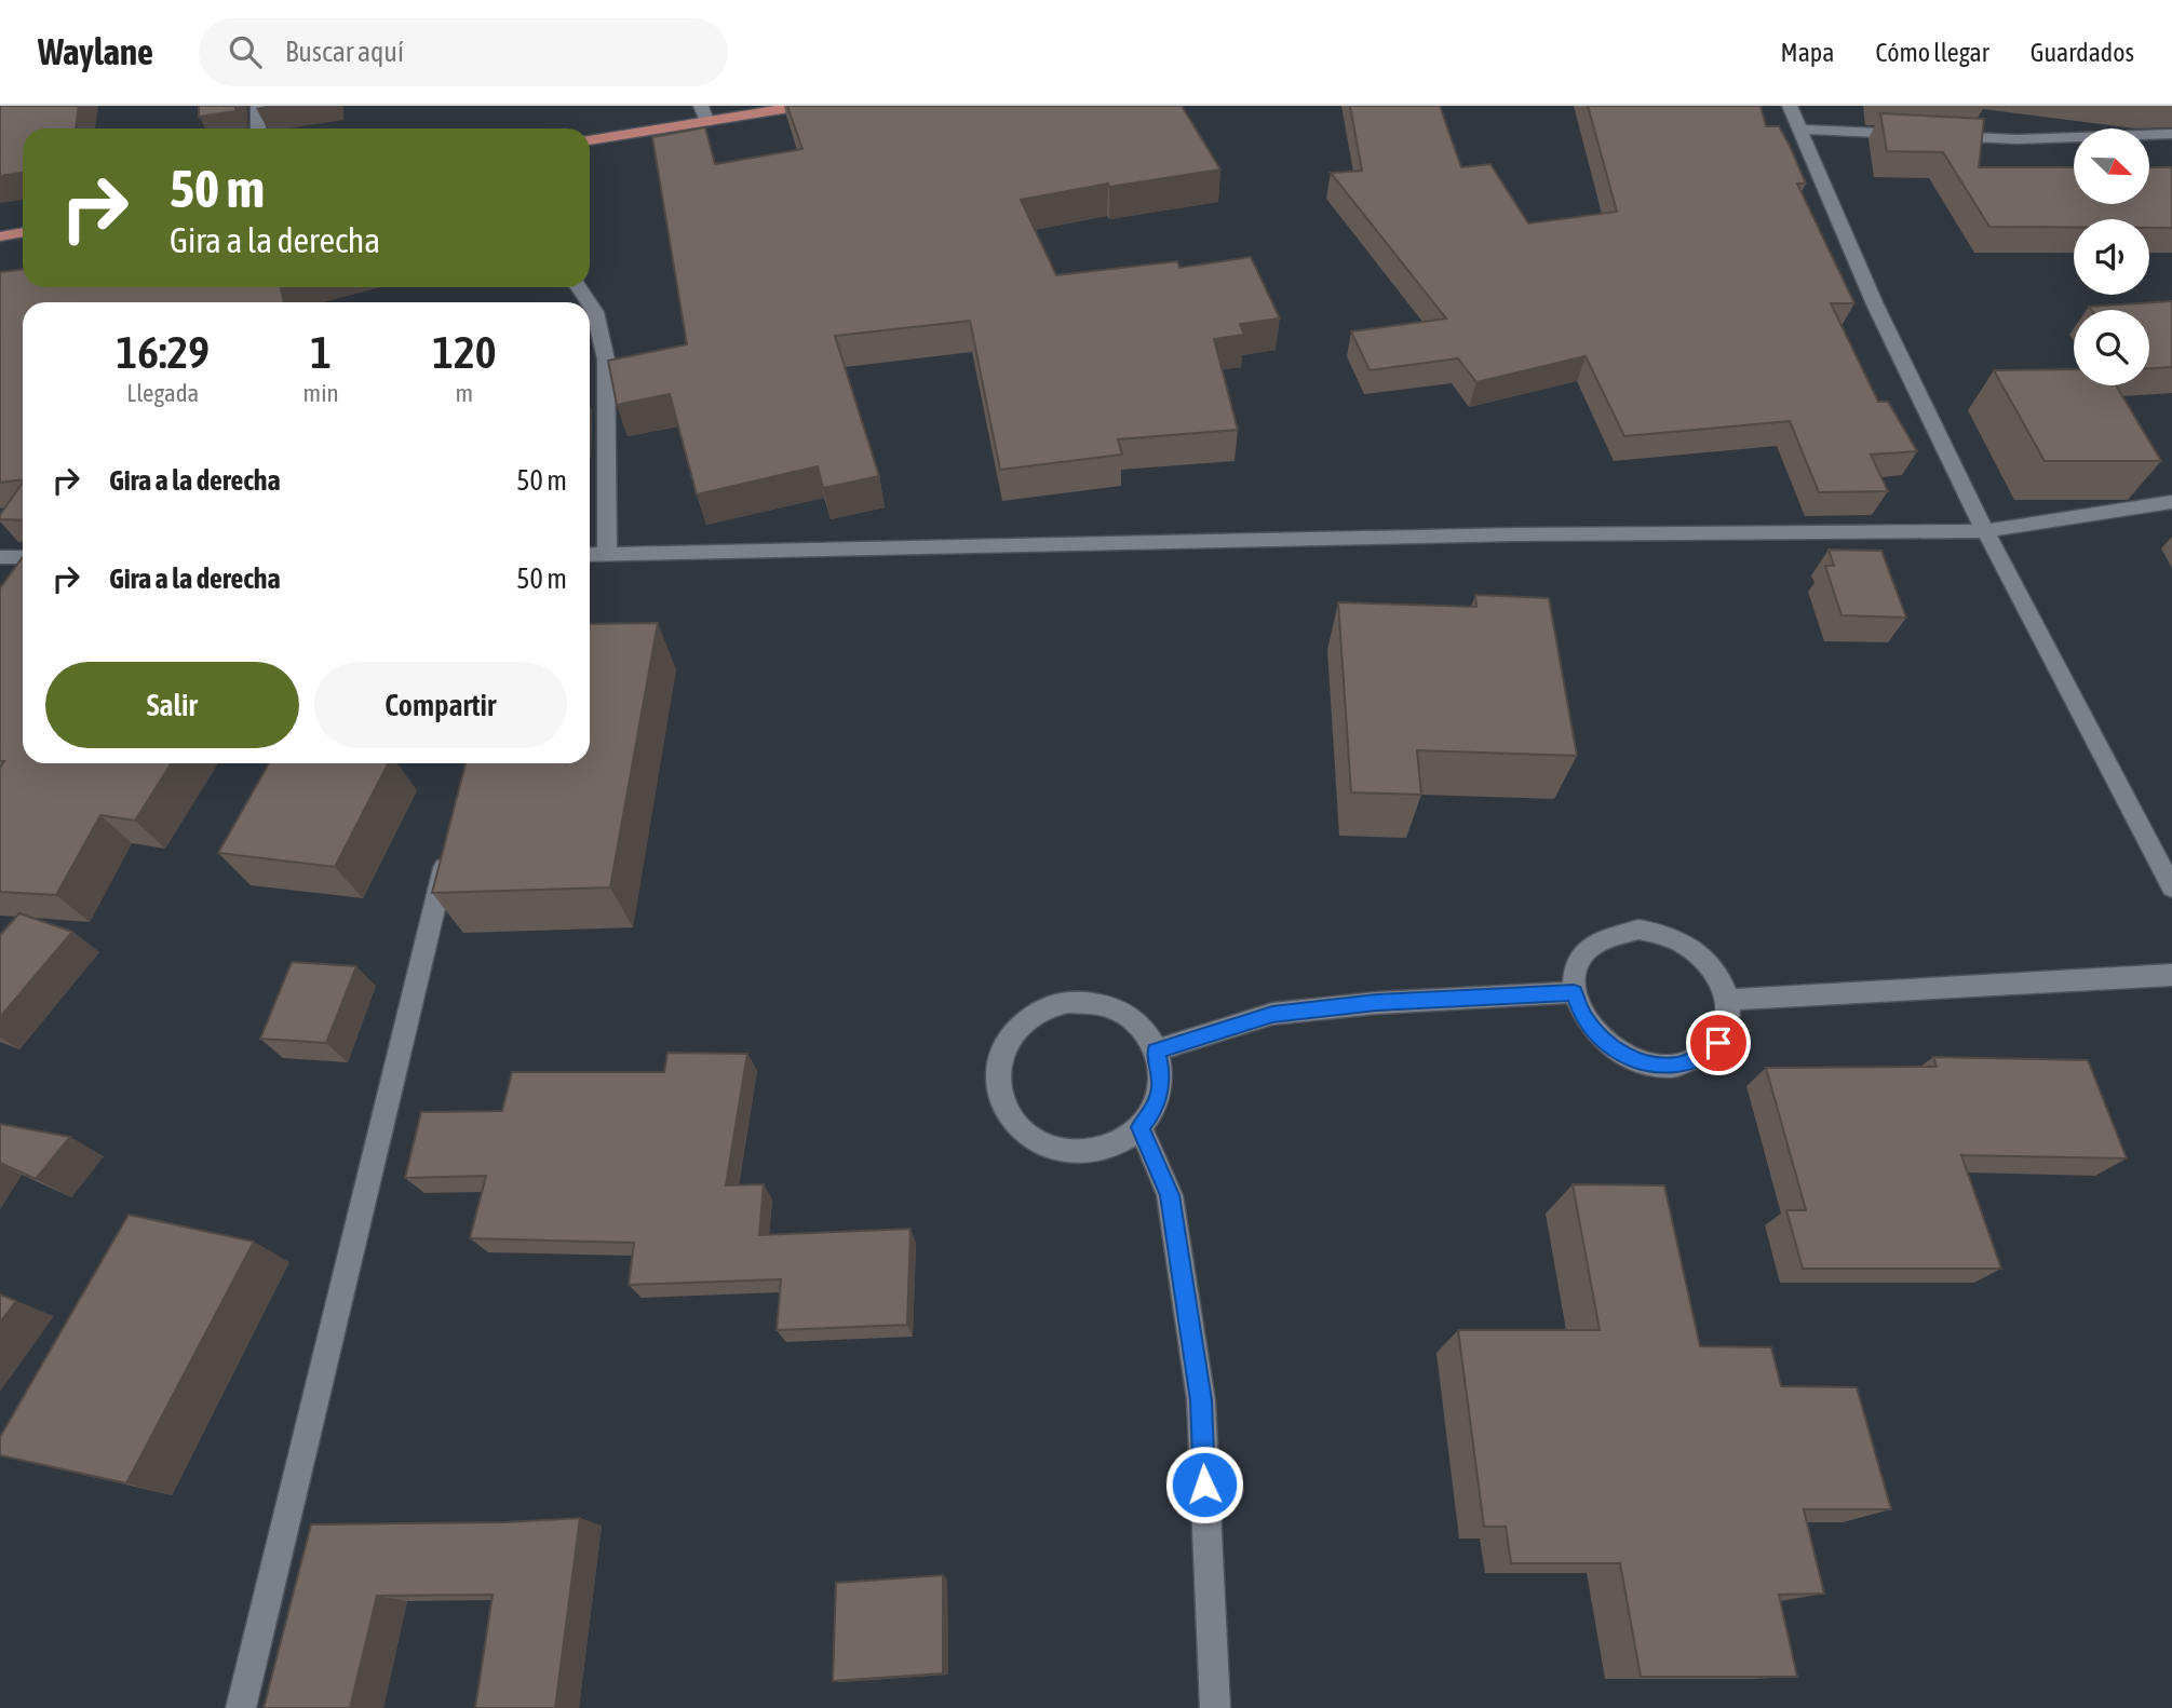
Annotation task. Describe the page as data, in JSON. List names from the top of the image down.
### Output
{
  "north": "bottom right",
  "page": {
    "header": "Waylane",
    "search": "Buscar aquí",
    "nav": ["Mapa", "Cómo llegar", "Guardados"],
    "turn": ["50 m", "Gira a la derecha"],
    "eta": [
      "16:29",
      "Llegada",
      "1",
      "min",
      "120",
      "m"
    ],
    "list": [
      {
        "name": "Gira a la derecha",
        "value": "50 m"
      },
      {
        "name": "Gira a la derecha",
        "value": "50 m"
      }
    ],
    "buttons": ["Salir", "Compartir"]
  }
}
